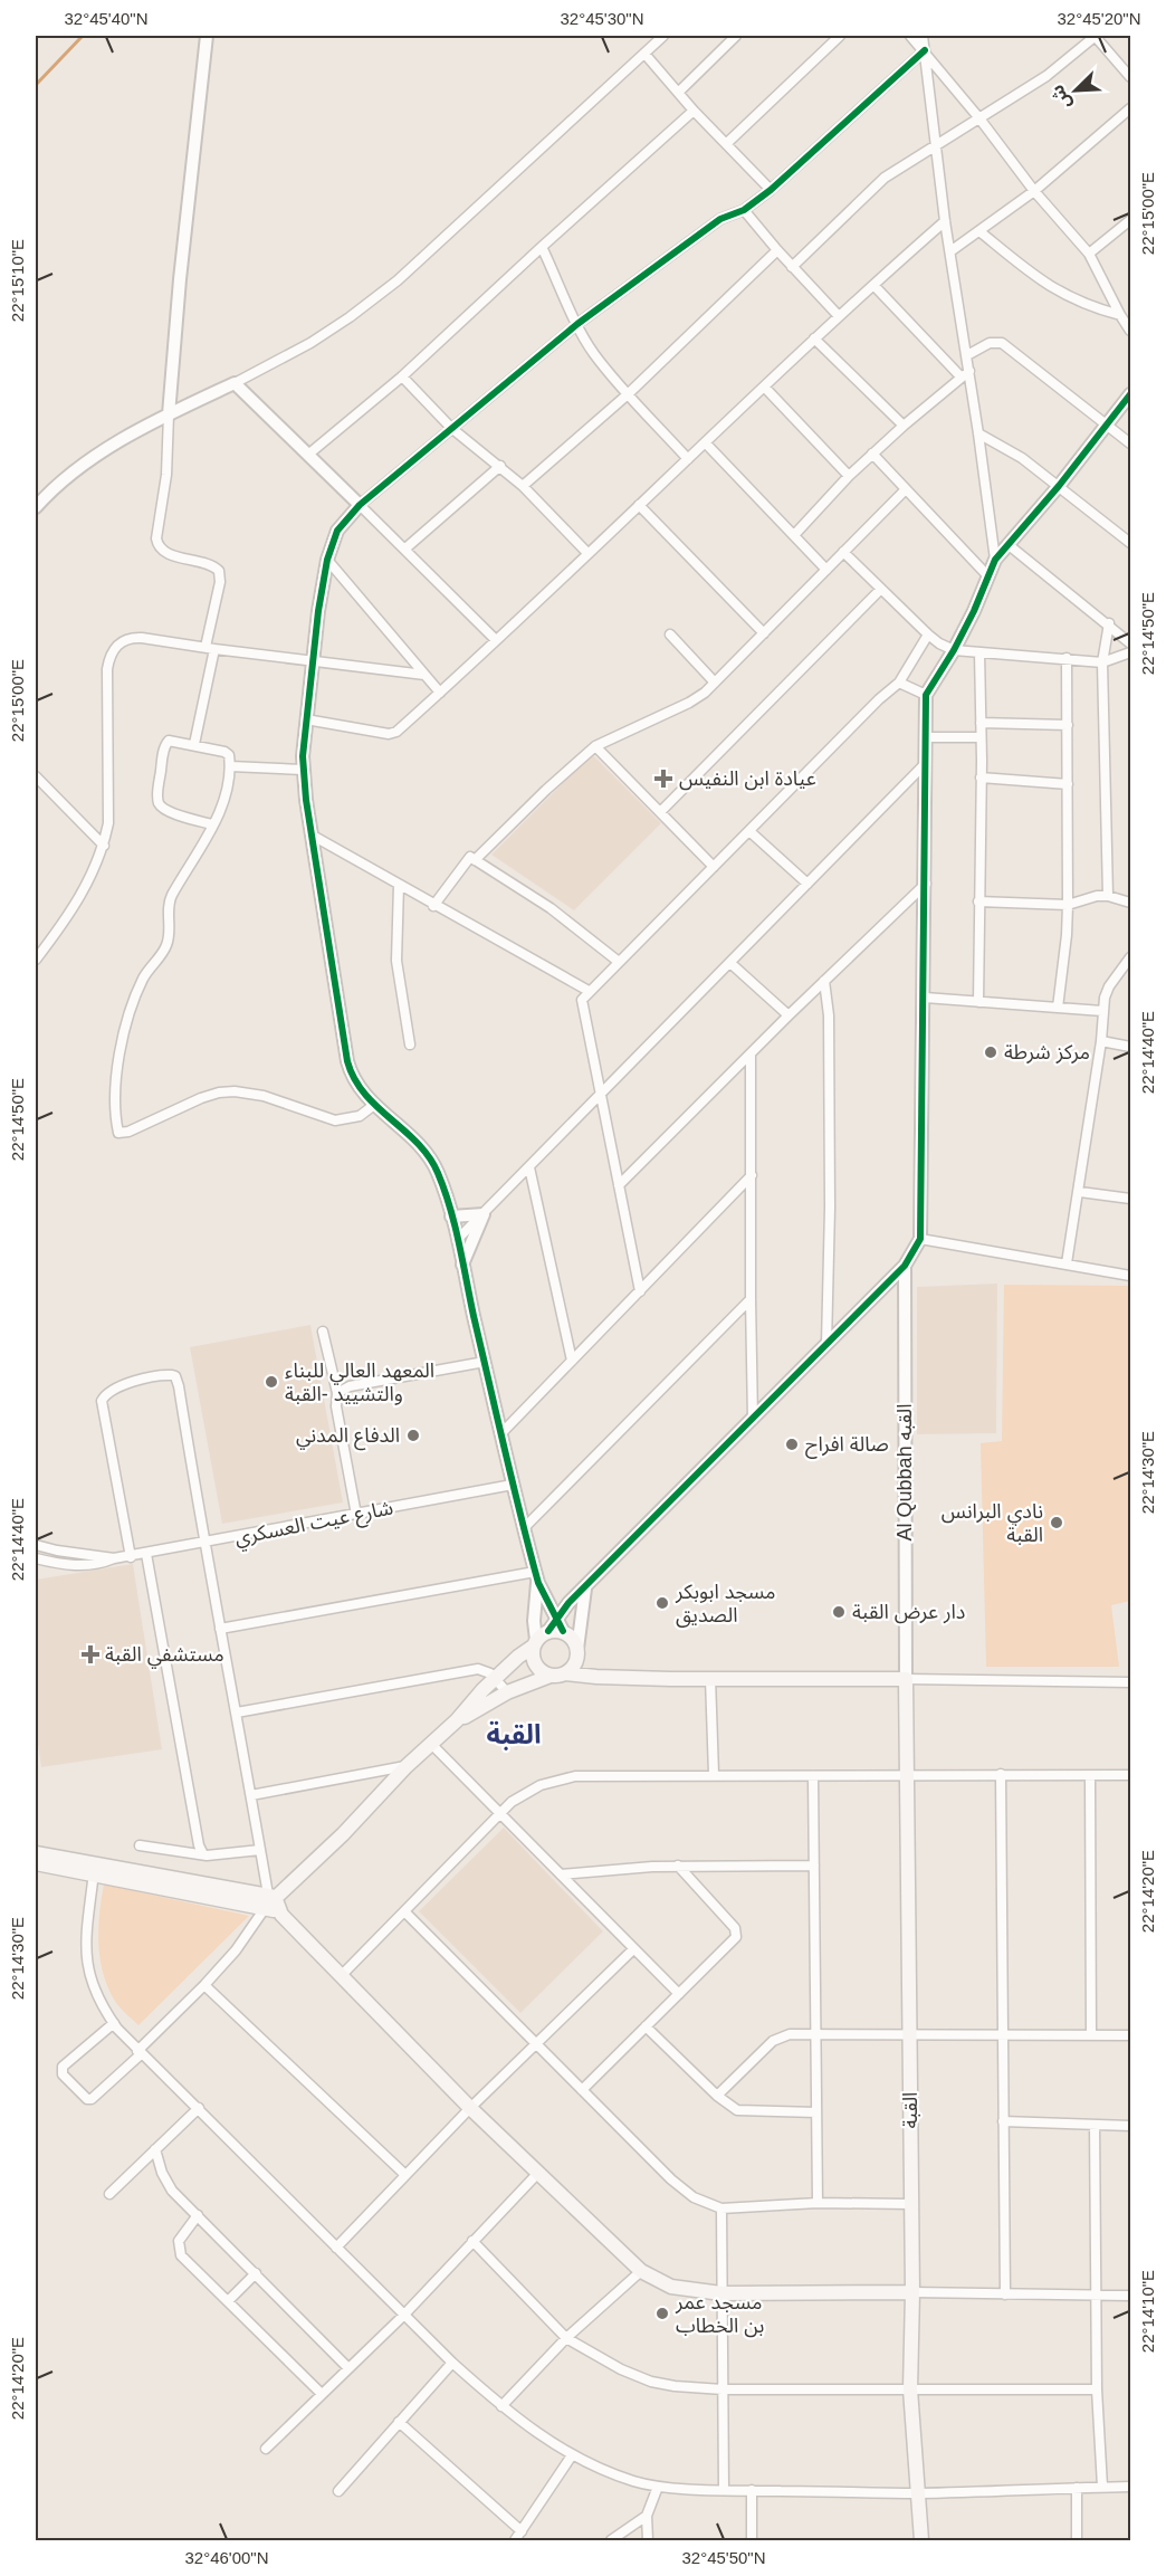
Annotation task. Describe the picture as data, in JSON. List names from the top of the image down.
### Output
{
  "streets": {
    "main road": ["القبة"],
    "street": ["Al Qubbah القبه", "شارع عيت العسكري"]
  },
  "crossings": [
    ["Al Qubbah القبه", "القبة"]
  ],
  "districts": ["القبة"],
  "places": {
    "health": ["عيادة ابن النفيس", "مستشفي القبة"],
    "other": [
      "مركز شرطة",
      "المعهد العالي للبناء والتشييد -القبة",
      "الدفاع المدني",
      "صالة افراح",
      "نادي البرانس القبة",
      "مسجد ابوبكر الصديق",
      "دار عرض القبة",
      "مسجد عمر بن الخطاب"
    ]
  },
  "north": "bottom left",
  "coordinates": [
    "32°45'40\"N",
    "32°45'30\"N",
    "32°45'20\"N",
    "22°15'00\"E",
    "22°15'10\"E",
    "22°14'50\"E",
    "22°14'40\"E",
    "22°14'30\"E",
    "22°14'20\"E",
    "22°14'10\"E",
    "32°46'00\"N",
    "32°45'50\"N"
  ]
}
